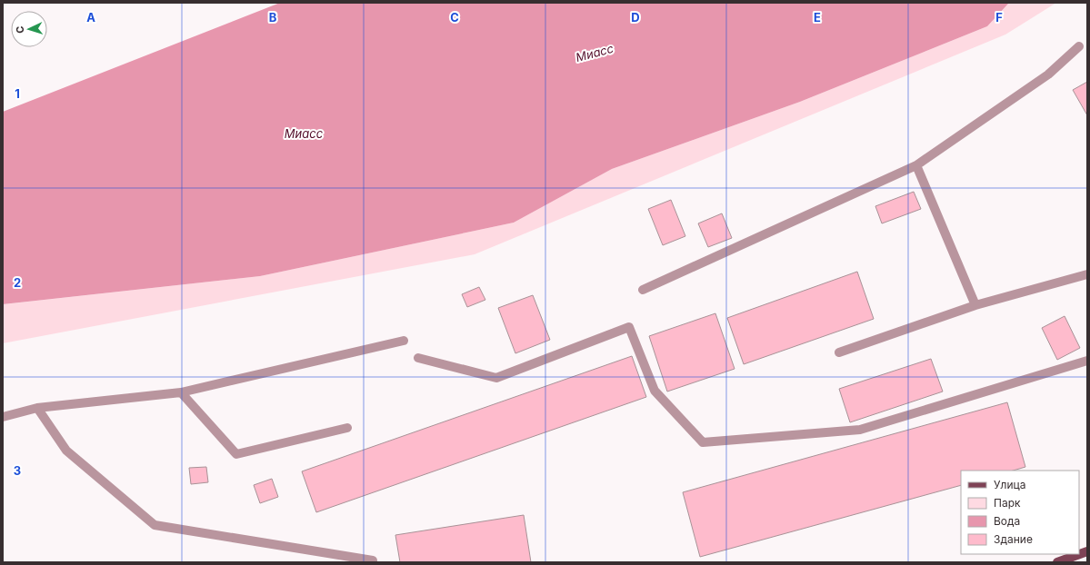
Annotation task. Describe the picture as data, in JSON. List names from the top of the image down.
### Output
{
  "water": ["Миасс"],
  "legend": [
    "Улица",
    "Парк",
    "Вода",
    "Здание"
  ],
  "north": "left",
  "grid": {
    "columns": [
      "A",
      "B",
      "C",
      "D",
      "E",
      "F"
    ],
    "rows": ["1", "2", "3"]
  }
}
